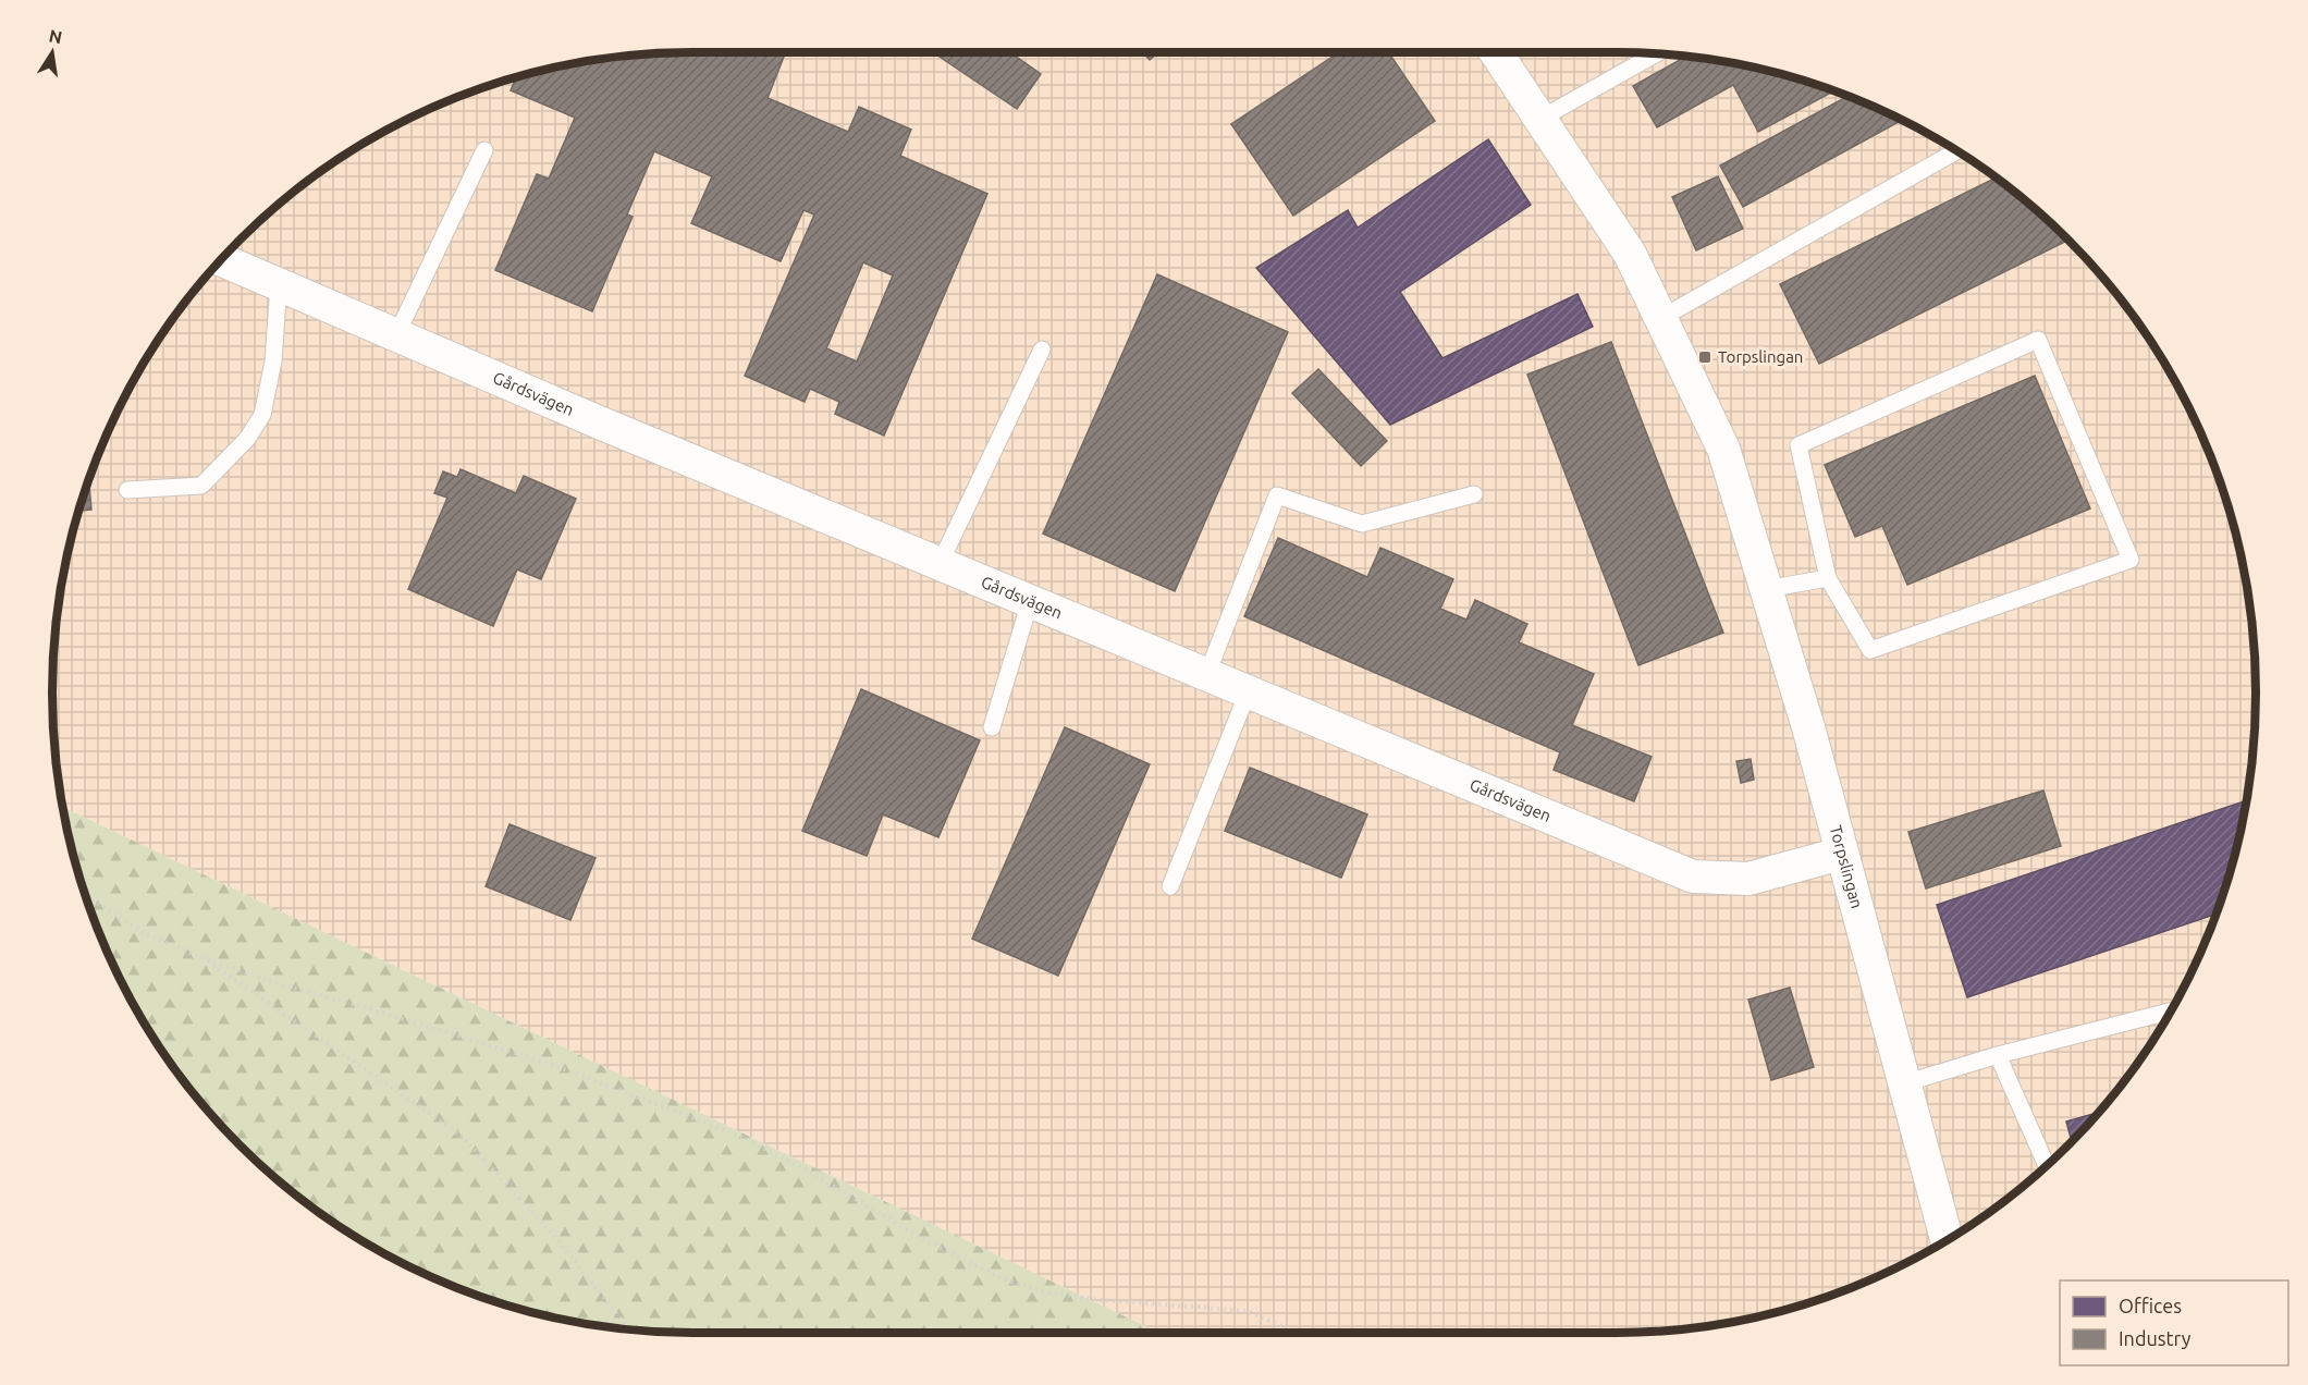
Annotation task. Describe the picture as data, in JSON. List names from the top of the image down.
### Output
{
  "streets": {
    "street": ["Gårdsvägen", "Torpslingan"]
  },
  "crossings": [
    ["Gårdsvägen", "Torpslingan"]
  ],
  "places": {
    "transit": ["Torpslingan"]
  },
  "legend": ["Offices", "Industry"],
  "north": "top"
}
